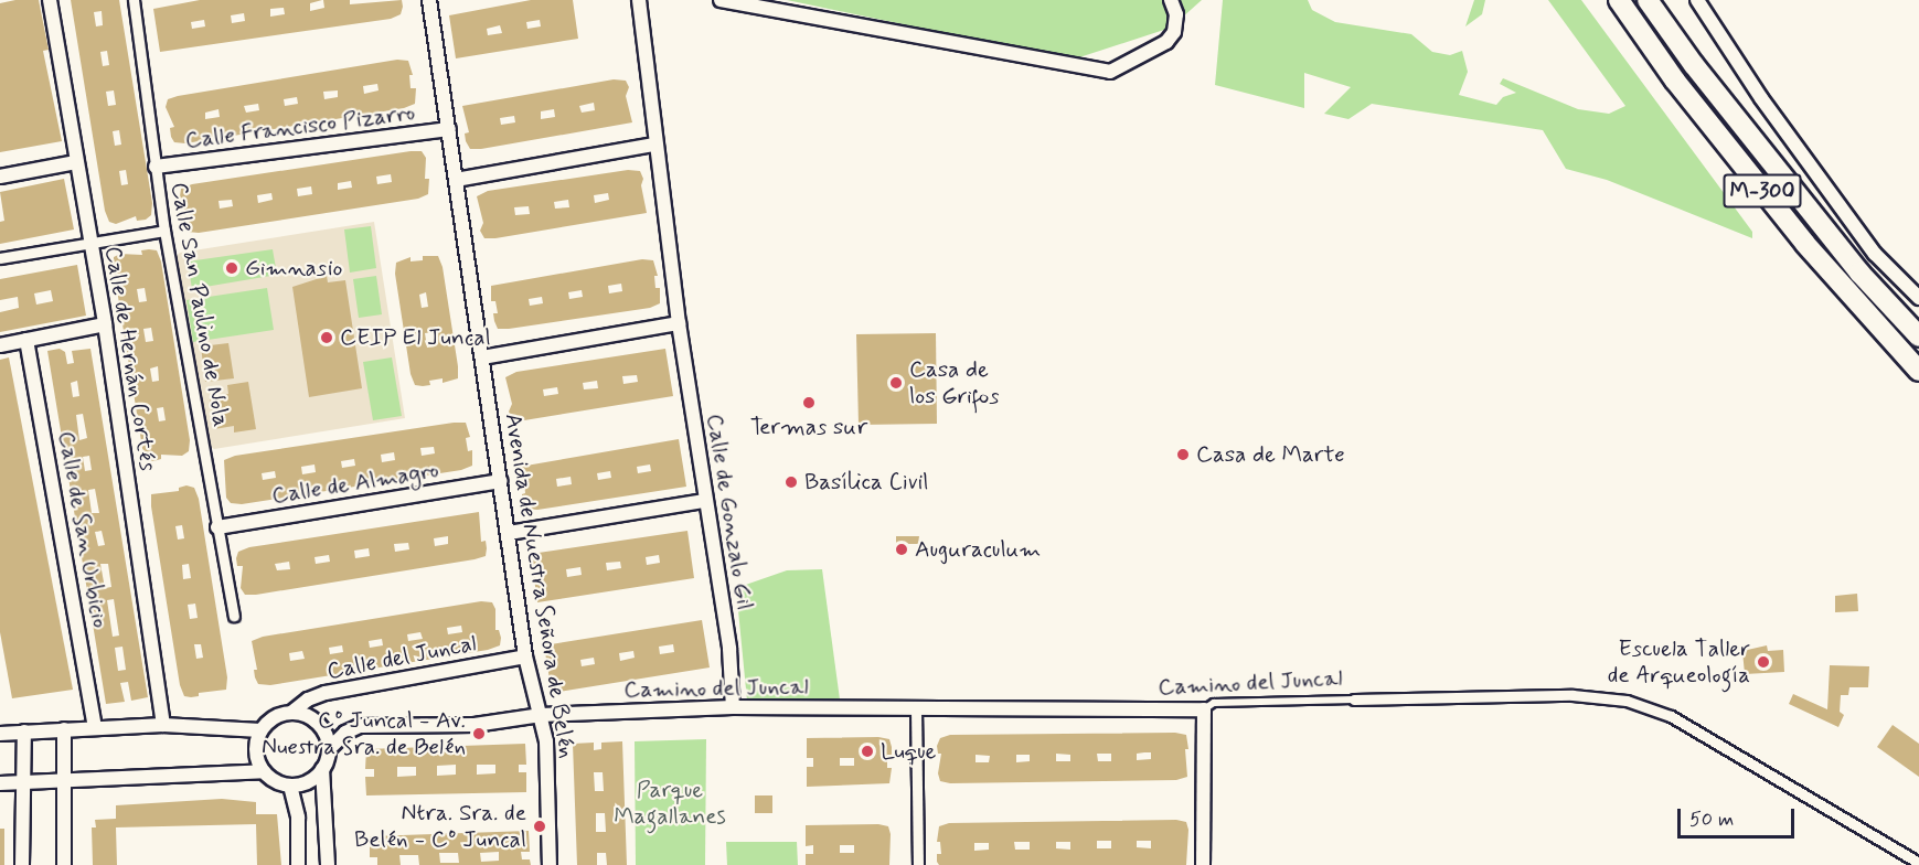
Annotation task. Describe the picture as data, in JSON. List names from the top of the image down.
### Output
{
  "streets": {
    "main road": ["M-300"],
    "street": [
      "Calle Francisco Pizarro",
      "Calle San Paulino de Nola",
      "Calle de Hernán Cortés",
      "Calle de Almagro",
      "Calle de Gonzalo Gil",
      "Calle de San Urbicio",
      "Avenida de Nuestra Señora de Belén",
      "Calle del Juncal",
      "Camino del Juncal"
    ]
  },
  "crossings": [
    ["Calle Francisco Pizarro", "Calle San Paulino de Nola"],
    ["Calle Francisco Pizarro", "Avenida de Nuestra Señora de Belén"],
    ["Calle San Paulino de Nola", "Calle de Almagro"],
    ["Calle de Almagro", "Avenida de Nuestra Señora de Belén"],
    ["Calle de Gonzalo Gil", "Camino del Juncal"],
    ["Avenida de Nuestra Señora de Belén", "Calle del Juncal"],
    ["Avenida de Nuestra Señora de Belén", "Camino del Juncal"]
  ],
  "parks": ["Parque Magallanes"],
  "places": [
    "Gimnasio",
    "CEIP El Juncal",
    "Casa de los Grifos",
    "Termas sur",
    "Casa de Marte",
    "Basílica Civil",
    "Auguraculum",
    "Escuela Taller de Arqueología",
    "Cº Juncal - Av. Nuestra Sra. de Belén",
    "Luque",
    "Ntra. Sra. de Belén - Cº Juncal"
  ],
  "scale_bar": "50 m"
}
